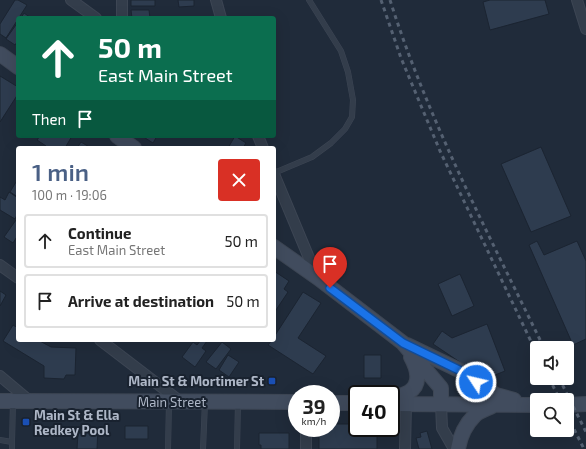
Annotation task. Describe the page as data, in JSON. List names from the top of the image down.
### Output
{
  "streets": {
    "street": ["Main Street"]
  },
  "places": {
    "transit": ["Main St & Mortimer St", "Main St & Ella Redkey Pool"]
  },
  "page": {
    "turn": ["50 m", "East Main Street"],
    "then": "Then",
    "heading": ["1 min", "100 m · 19:06"],
    "list": [
      {
        "name": "Continue",
        "note": "East Main Street",
        "value": "50 m"
      },
      {
        "name": "Arrive at destination",
        "value": "50 m"
      }
    ],
    "speed": "39 km/h",
    "limit": "40"
  }
}
